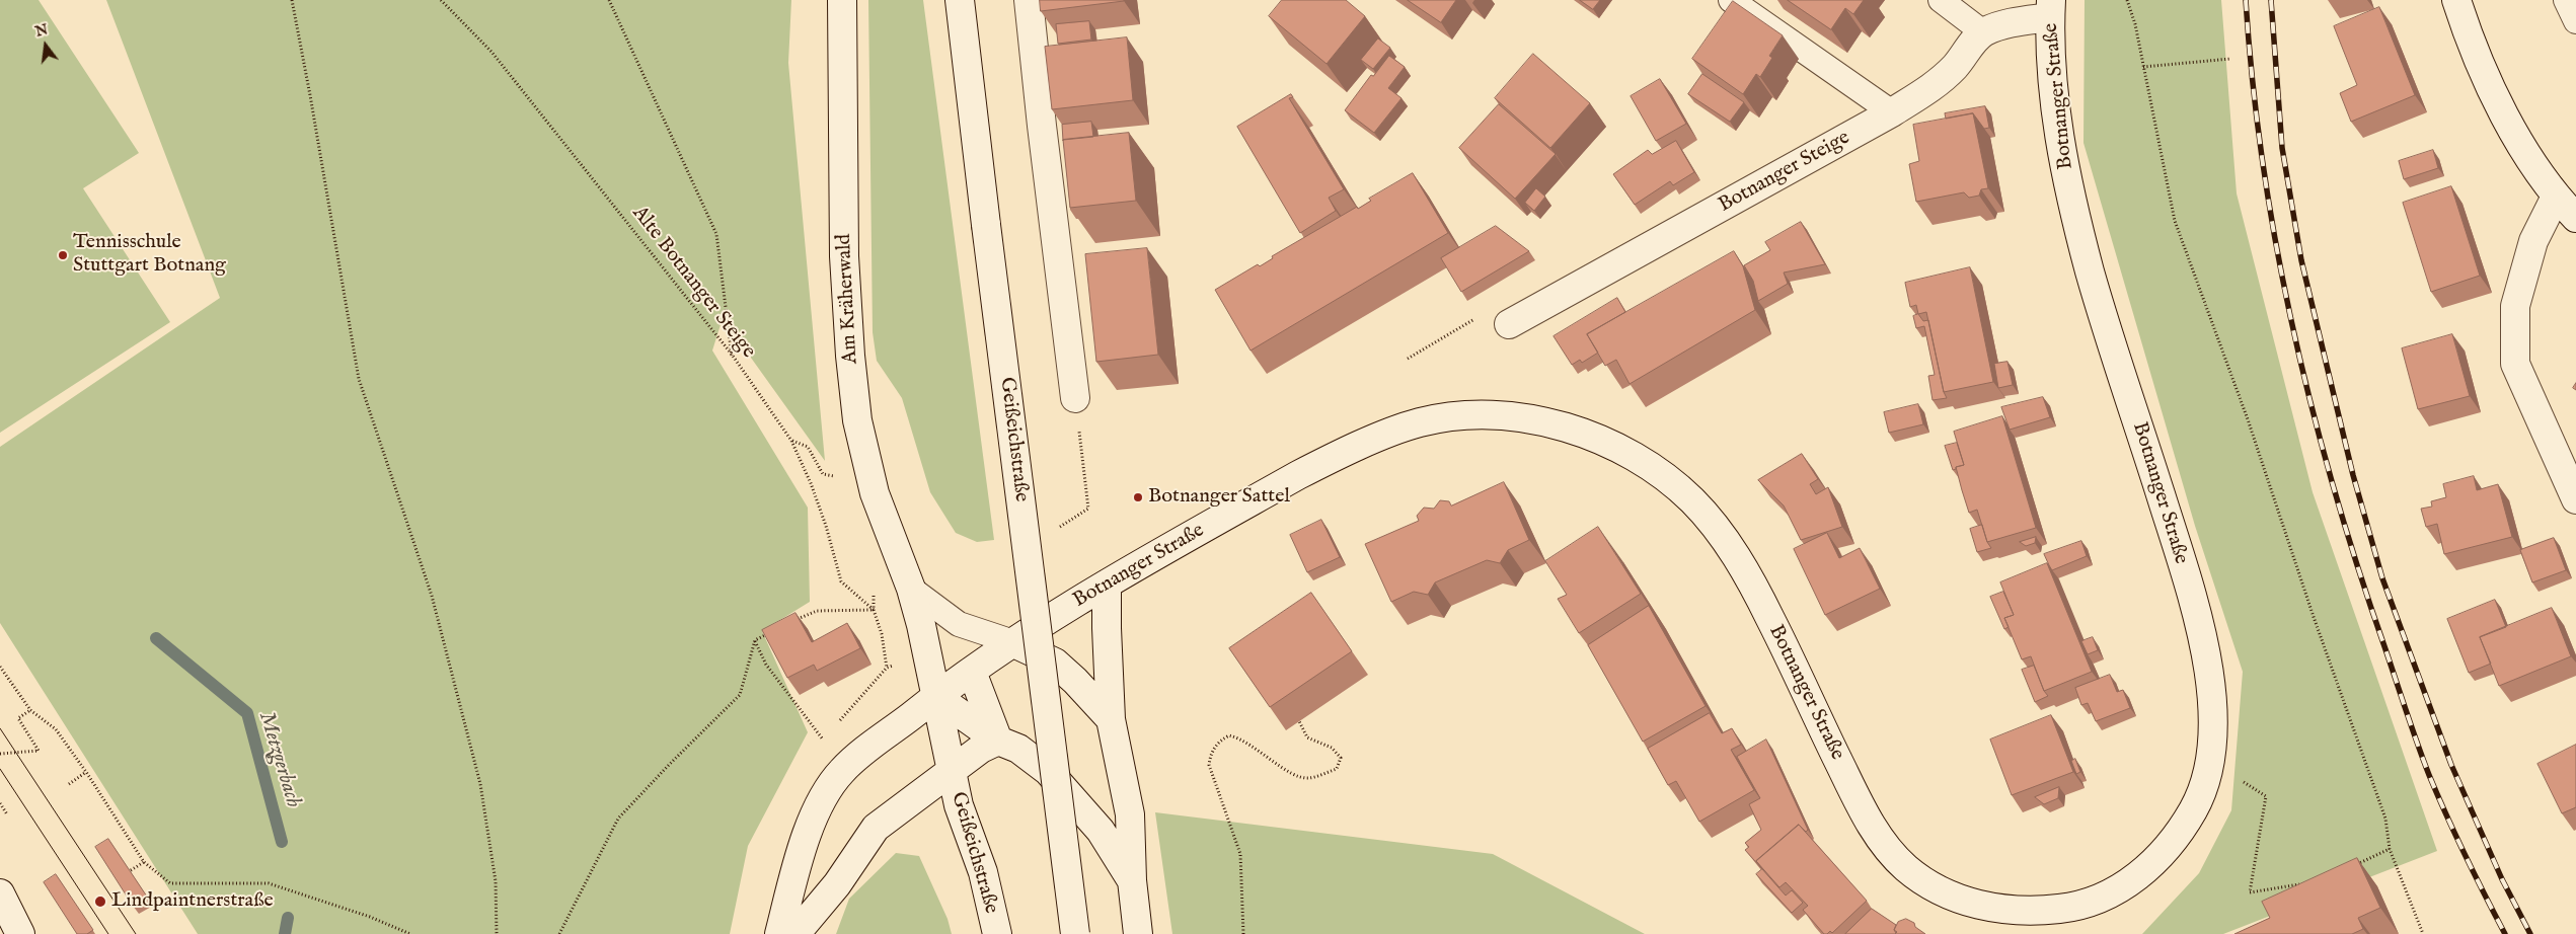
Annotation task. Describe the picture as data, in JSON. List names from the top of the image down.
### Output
{
  "streets": {
    "main road": [
      "Botnanger Straße",
      "Botnanger Steige",
      "Am Kräherwald",
      "Geißeichstraße"
    ],
    "path": ["Alte Botnanger Steige"]
  },
  "crossings": [
    ["Botnanger Straße", "Botnanger Steige"],
    ["Botnanger Straße", "Geißeichstraße"],
    ["Am Kräherwald", "Geißeichstraße"]
  ],
  "water": ["Metzgerbach"],
  "places": ["Tennisschule Stuttgart Botnang", "Botnanger Sattel", "Lindpaintnerstraße"],
  "north": "top"
}
